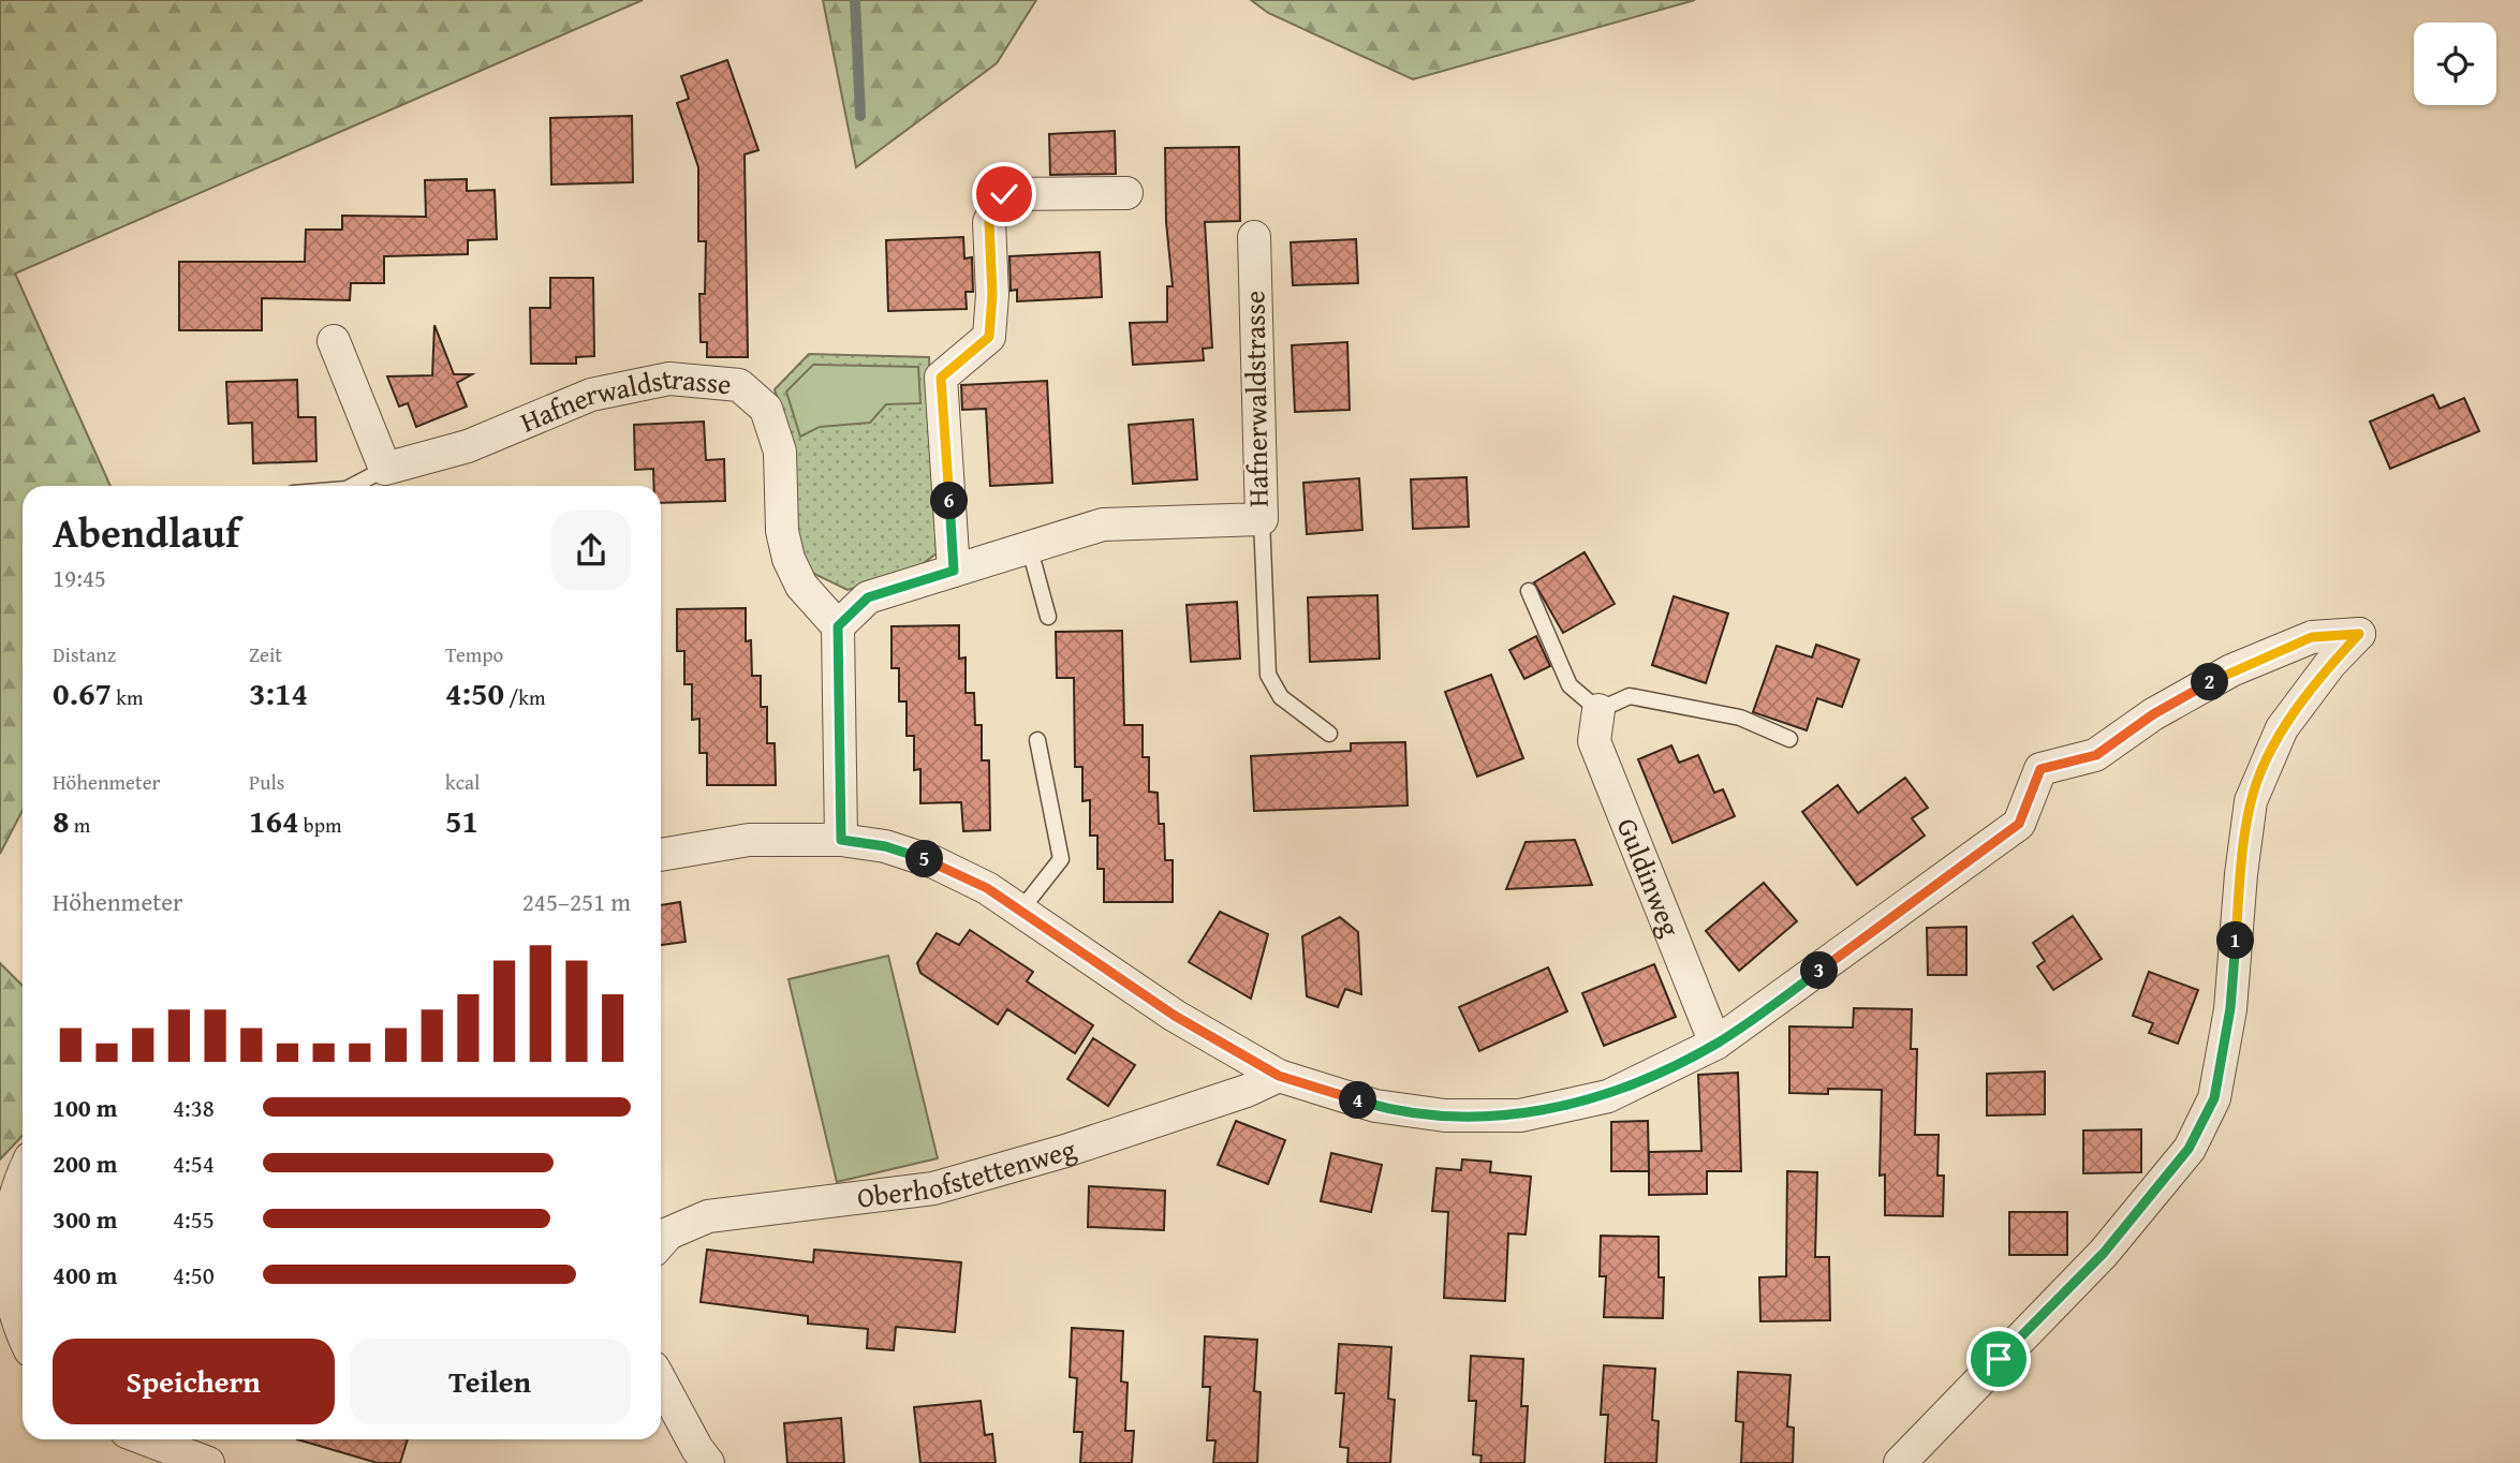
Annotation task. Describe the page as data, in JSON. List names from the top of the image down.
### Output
{
  "streets": {
    "street": ["Hafnerwaldstrasse", "Guldinweg", "Oberhofstettenweg"]
  },
  "page": {
    "pins": [
      "6",
      "2",
      "5",
      "1",
      "3",
      "4"
    ],
    "heading": ["Abendlauf", "19:45"],
    "stats": [
      ["Distanz", "0.67 km"],
      ["Zeit", "3:14"],
      ["Tempo", "4:50 /km"],
      ["Höhenmeter", "8 m"],
      ["Puls", "164 bpm"],
      ["kcal", "51"]
    ],
    "chart": ["Höhenmeter", "245–251 m"],
    "list": [
      {
        "name": "100 m",
        "note": "4:38"
      },
      {
        "name": "200 m",
        "note": "4:54"
      },
      {
        "name": "300 m",
        "note": "4:55"
      },
      {
        "name": "400 m",
        "note": "4:50"
      }
    ],
    "buttons": ["Speichern", "Teilen"]
  }
}
